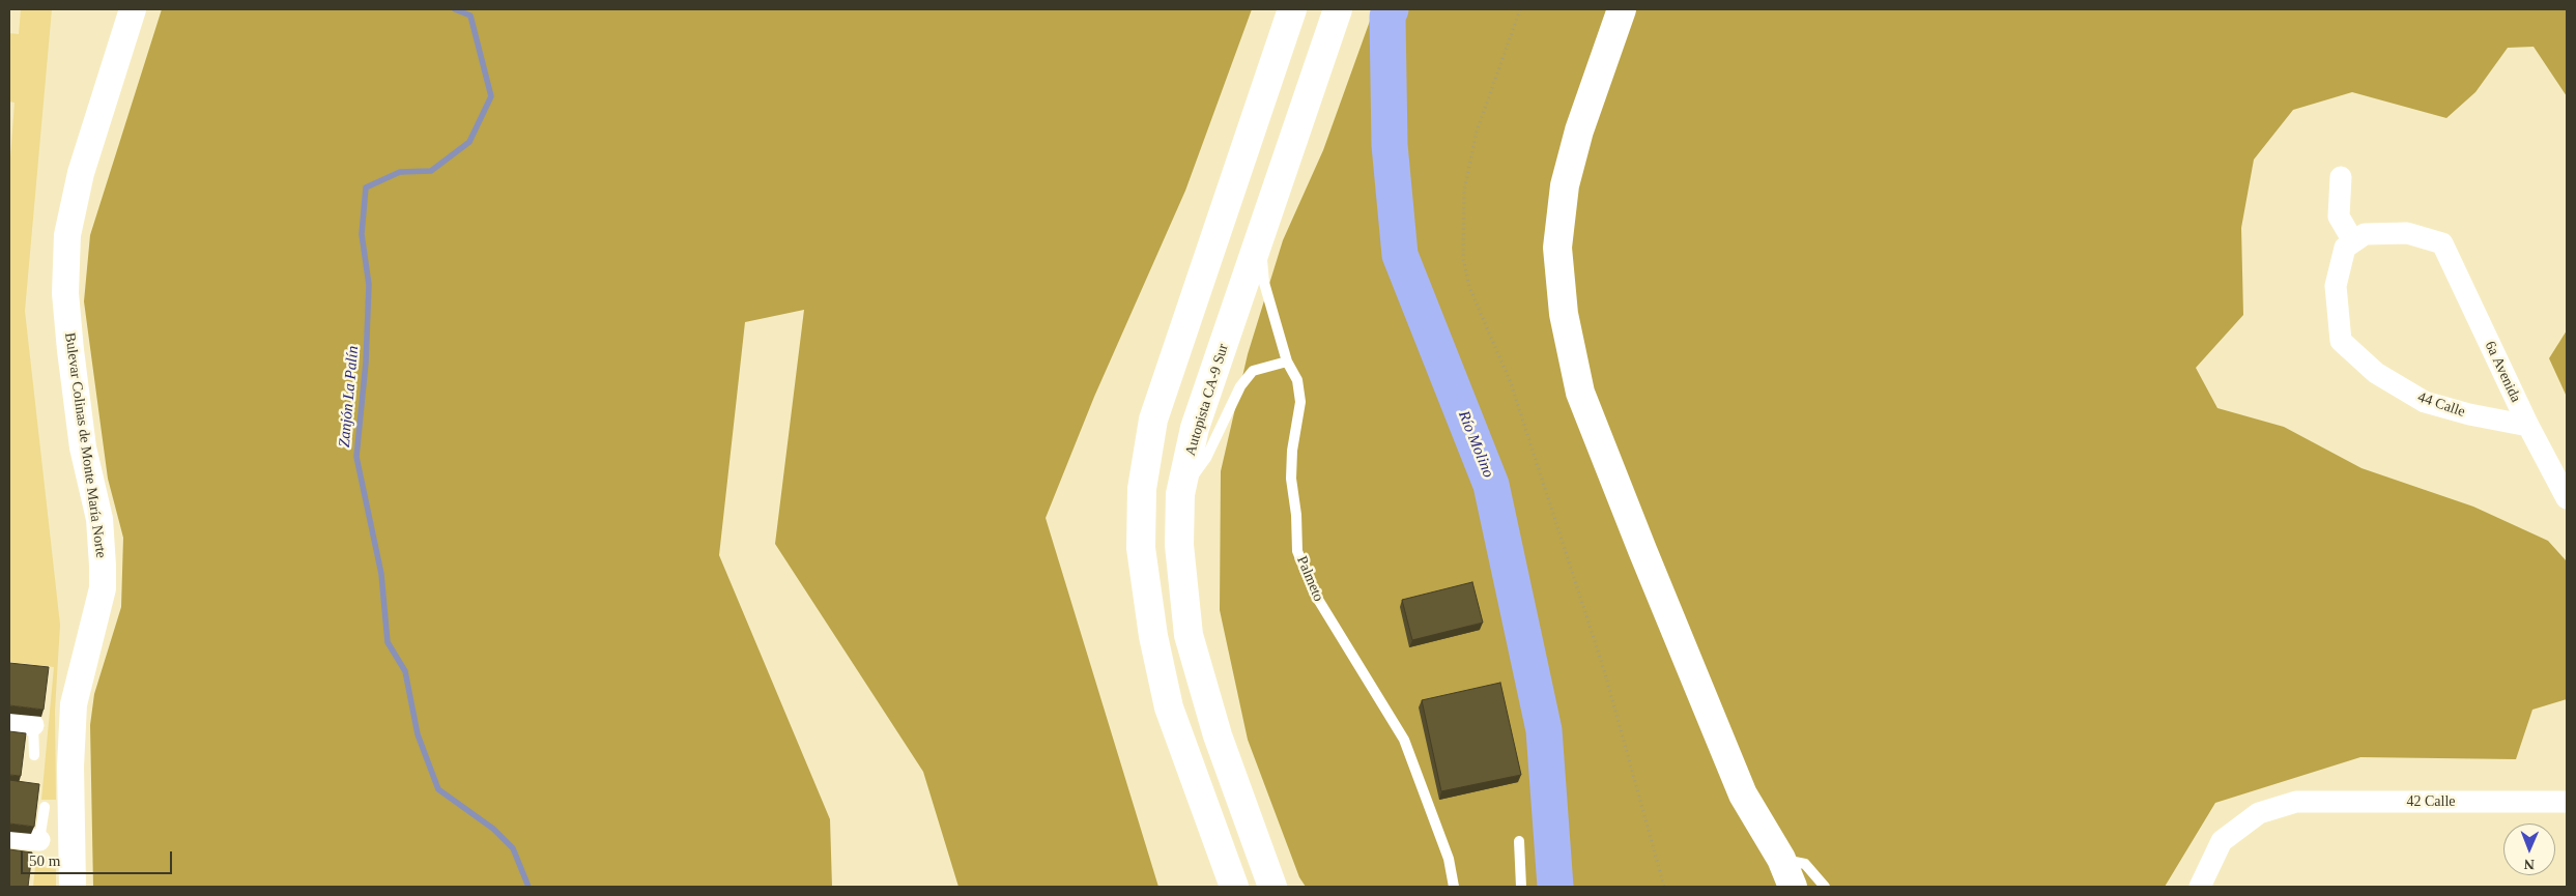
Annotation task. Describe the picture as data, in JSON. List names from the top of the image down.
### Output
{
  "streets": {
    "main road": ["Autopista CA-9 Sur"],
    "street": [
      "6a Avenida",
      "44 Calle",
      "Bulevar Colinas de Monte María Norte",
      "42 Calle"
    ],
    "lane": ["Palmeto"]
  },
  "crossings": [
    ["6a Avenida", "44 Calle"],
    ["Autopista CA-9 Sur", "Palmeto"]
  ],
  "water": ["Zanjón La Palín", "Río Molino"],
  "scale_bar": "50 m",
  "north": "bottom"
}
